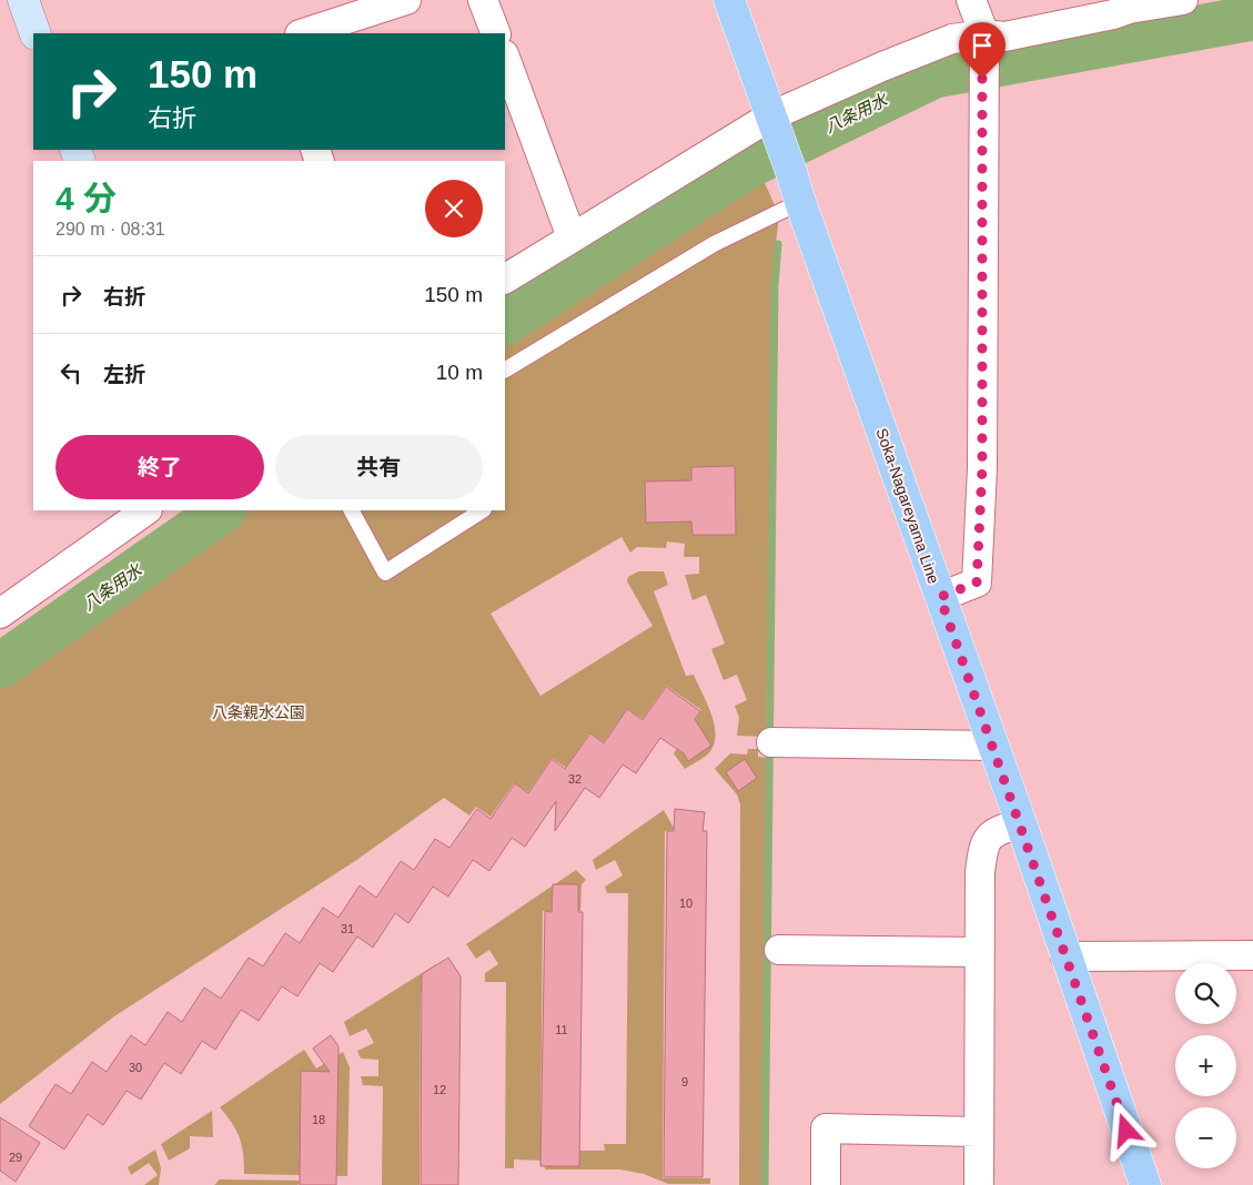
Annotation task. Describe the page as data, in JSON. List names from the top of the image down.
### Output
{
  "streets": {
    "main road": ["Soka-Nagareyama Line"]
  },
  "water": ["八条用水"],
  "parks": ["八条親水公園"],
  "house_numbers": [
    "32",
    "10",
    "31",
    "11",
    "30",
    "9",
    "12",
    "18",
    "29"
  ],
  "page": {
    "turn": ["150 m", "右折"],
    "heading": ["4 分", "290 m · 08:31"],
    "list": [
      {
        "name": "右折",
        "value": "150 m"
      },
      {
        "name": "左折",
        "value": "10 m"
      }
    ],
    "buttons": ["終了", "共有"],
    "map_buttons": ["+", "−"]
  }
}
